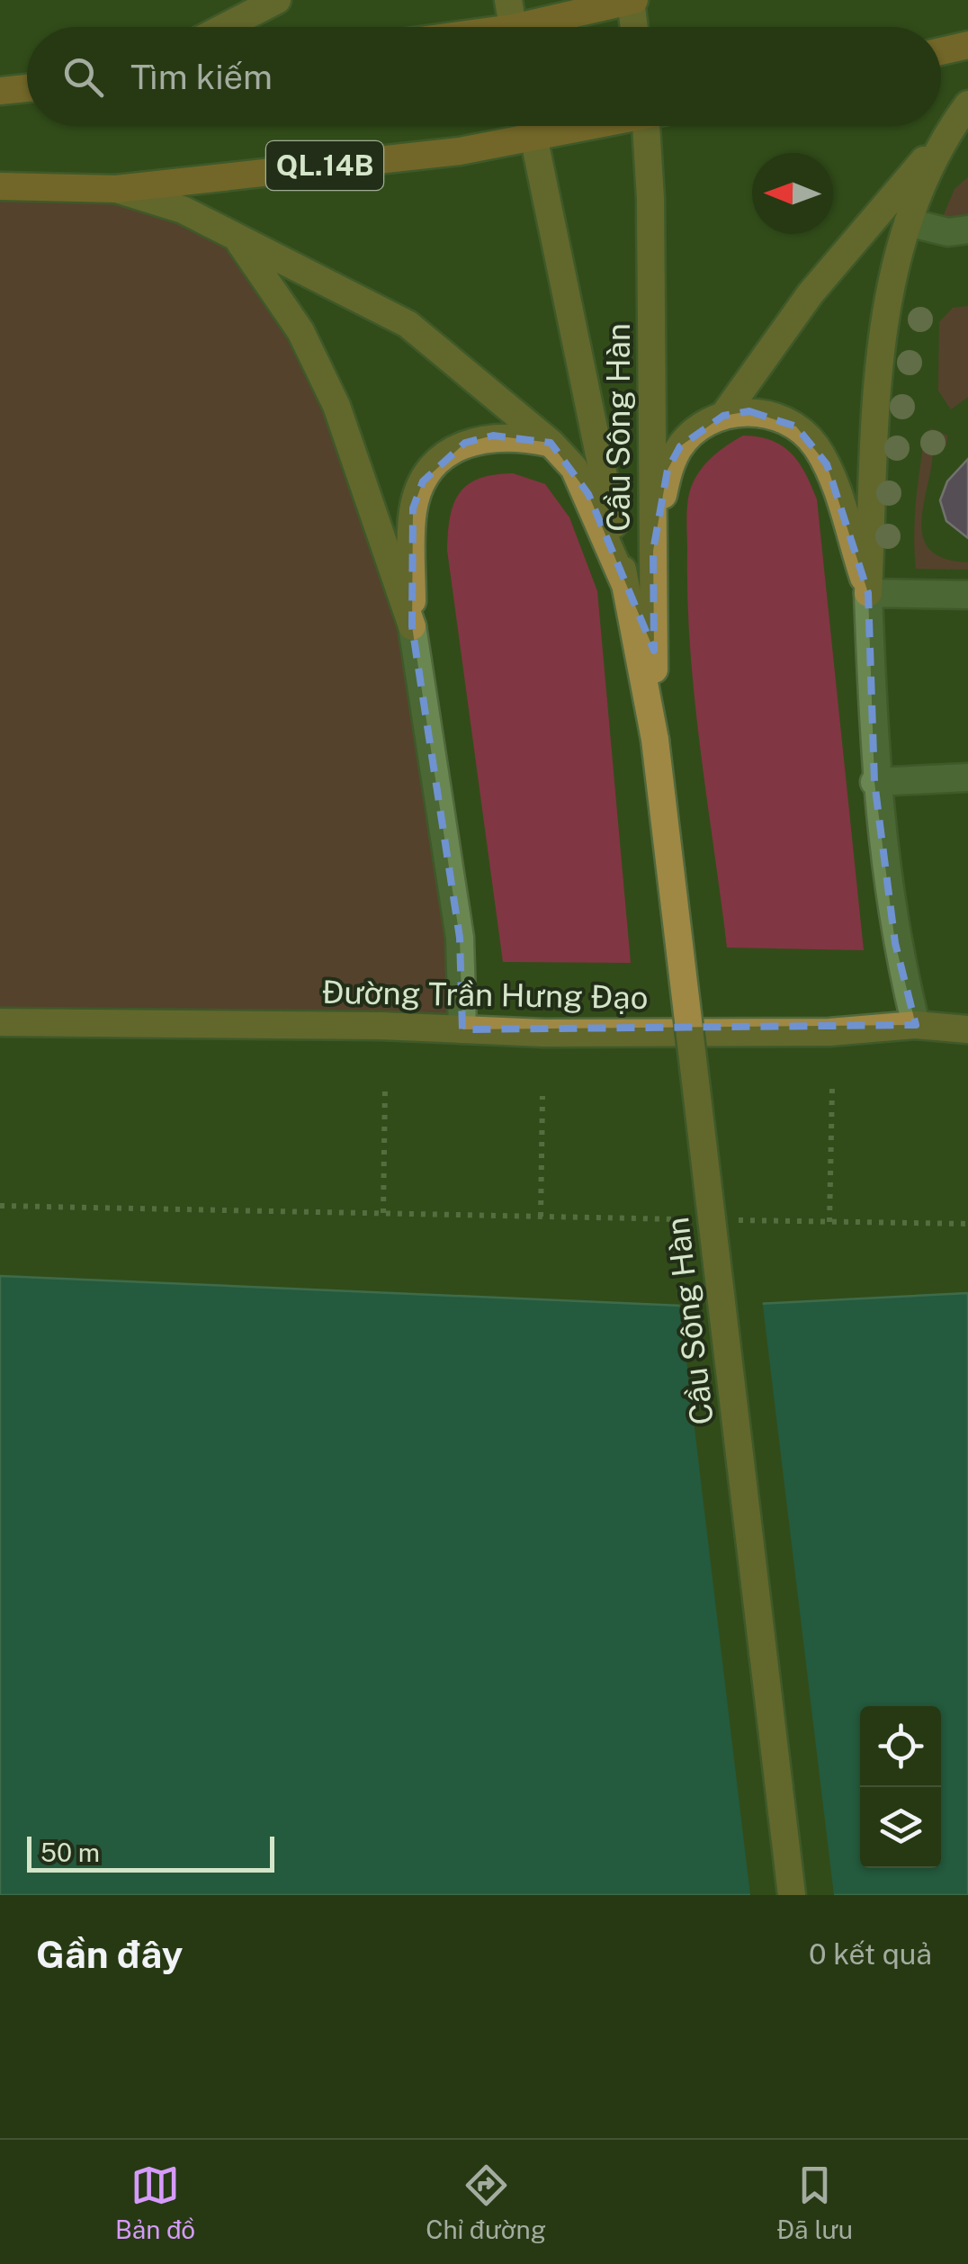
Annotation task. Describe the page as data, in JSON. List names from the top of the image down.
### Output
{
  "streets": {
    "highway": ["QL.14B"],
    "main road": ["Cầu Sông Hàn", "Đường Trần Hưng Đạo"]
  },
  "scale_bar": "50 m",
  "north": "left",
  "page": {
    "search": "Tìm kiếm",
    "scale": "50 m",
    "heading": ["Gần đây", "0 kết quả"],
    "nav": ["Bản đồ", "Chỉ đường", "Đã lưu"]
  }
}
